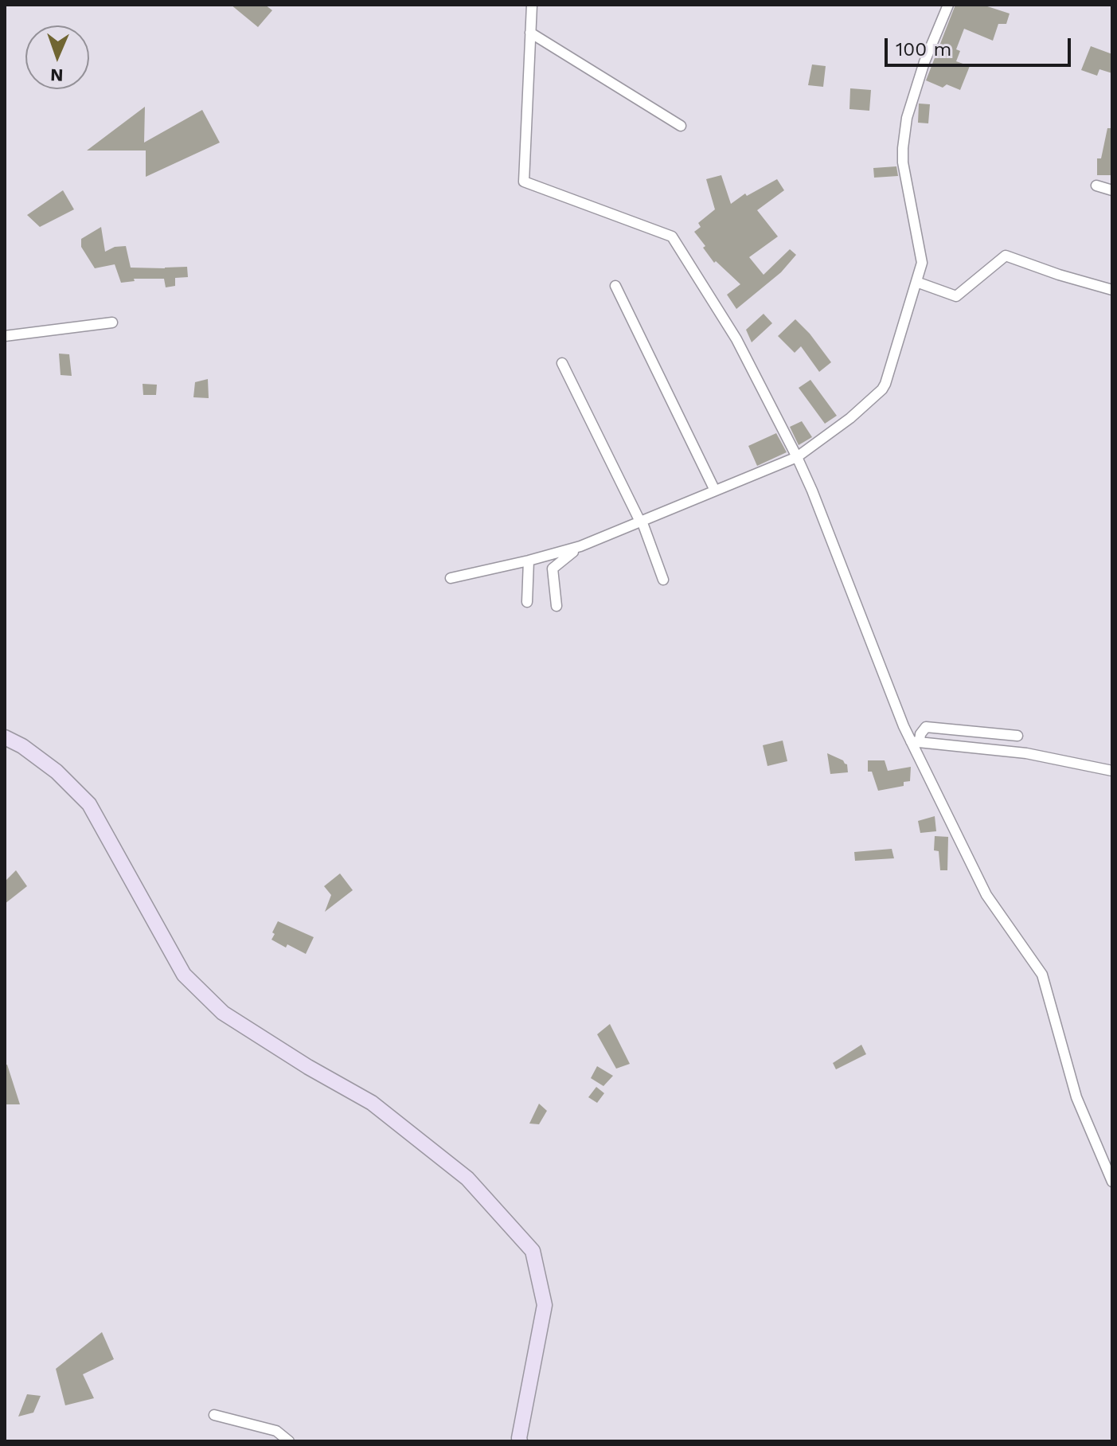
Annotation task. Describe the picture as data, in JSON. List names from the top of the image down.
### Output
{
  "scale_bar": "100 m",
  "north": "bottom"
}
